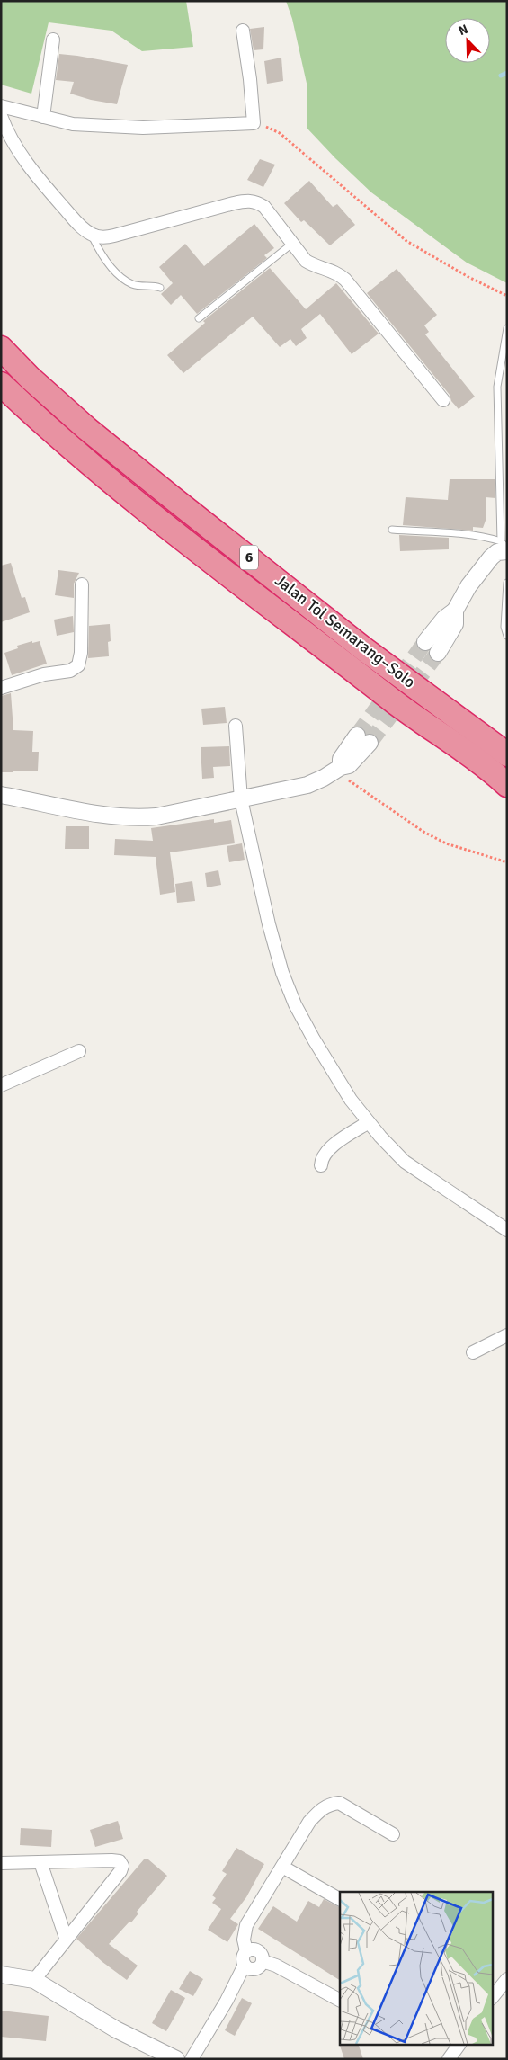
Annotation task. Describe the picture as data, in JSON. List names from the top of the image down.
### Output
{
  "streets": {
    "highway": ["6", "Jalan Tol Semarang–Solo"]
  },
  "north": "top left"
}
